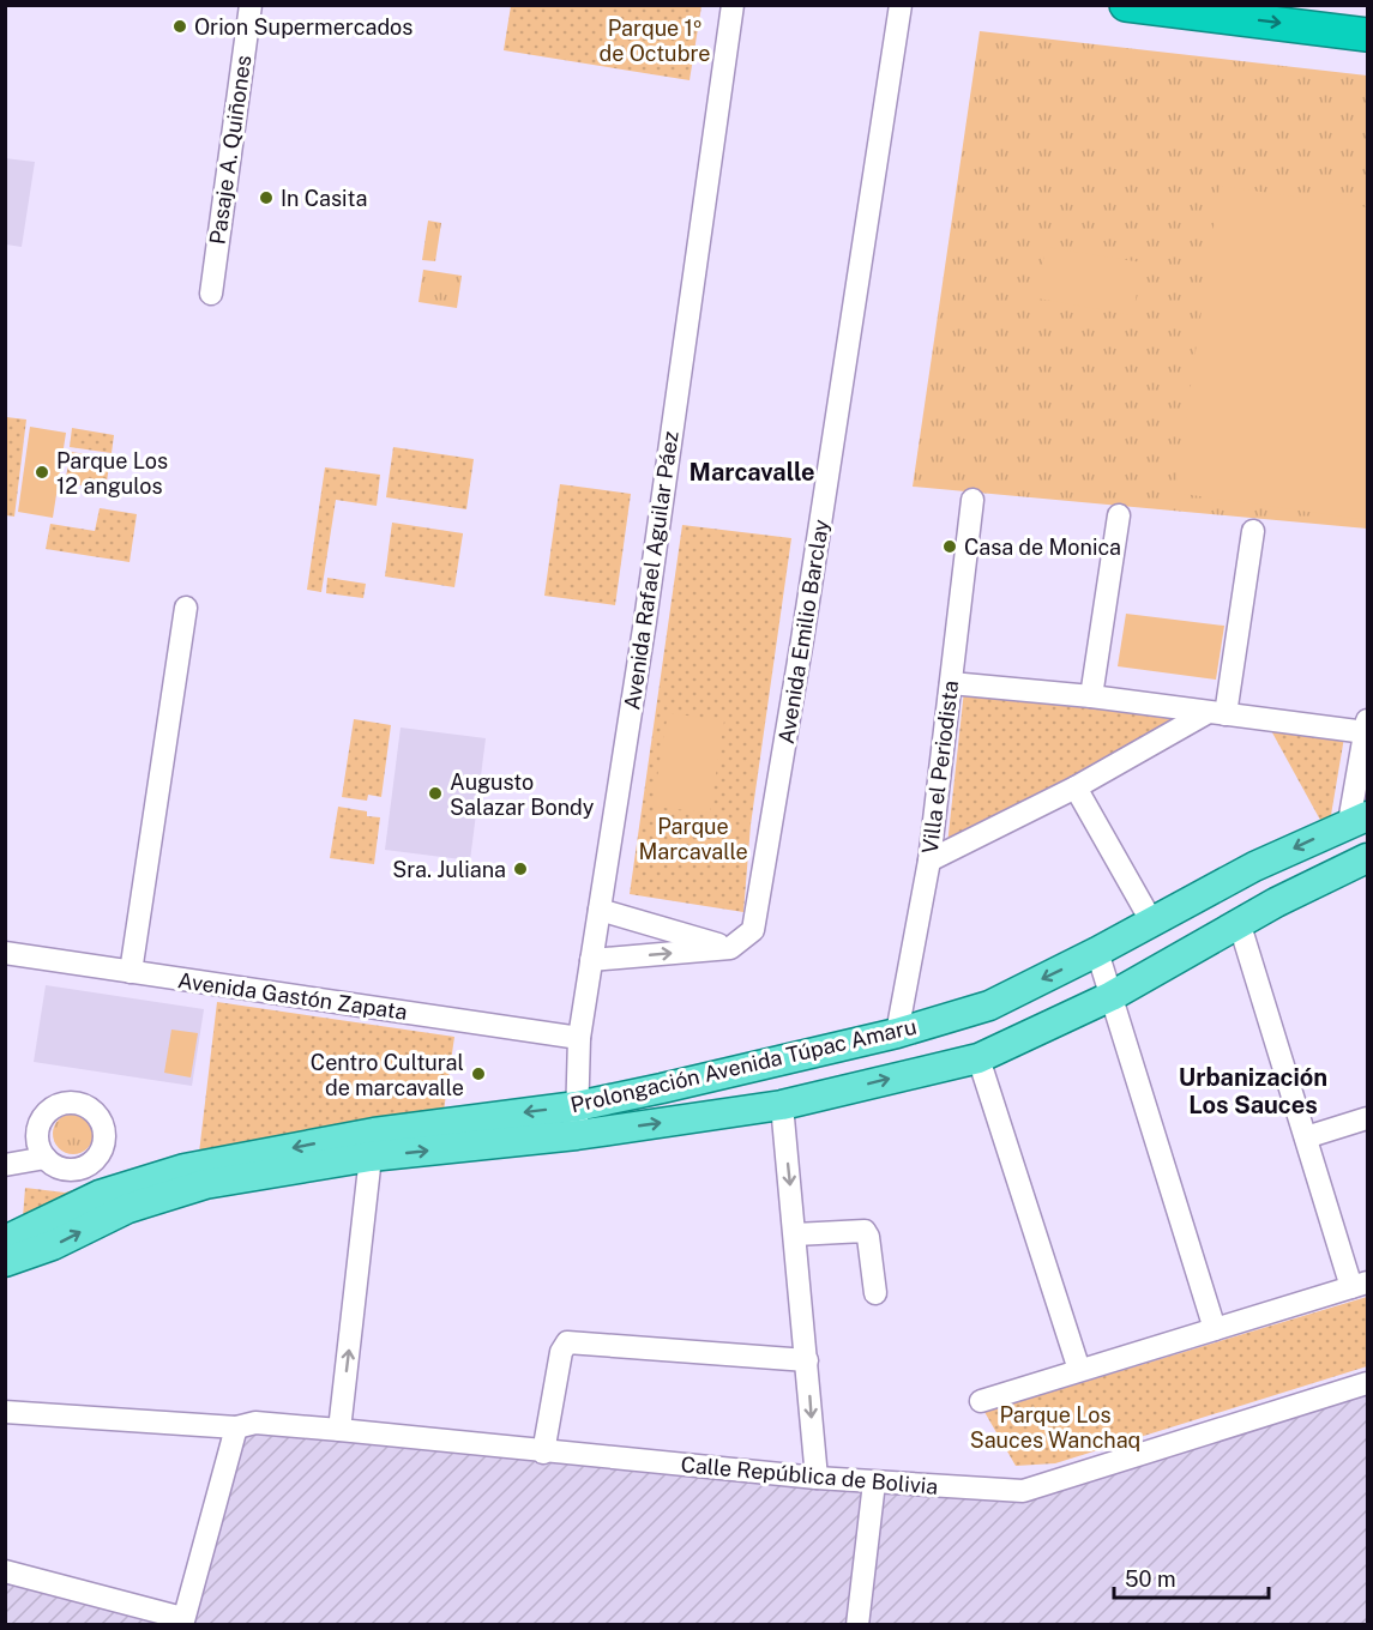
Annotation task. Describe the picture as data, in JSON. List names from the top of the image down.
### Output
{
  "streets": {
    "main road": ["Prolongación Avenida Túpac Amaru"],
    "street": [
      "Pasaje A. Quiñones",
      "Avenida Rafael Aguilar Páez",
      "Avenida Emilio Barclay",
      "Villa el Periodista",
      "Avenida Gastón Zapata",
      "Calle República de Bolivia"
    ]
  },
  "crossings": [
    ["Avenida Rafael Aguilar Páez", "Avenida Gastón Zapata"],
    ["Avenida Rafael Aguilar Páez", "Prolongación Avenida Túpac Amaru"],
    ["Villa el Periodista", "Prolongación Avenida Túpac Amaru"]
  ],
  "districts": ["Marcavalle", "Urbanización Los Sauces"],
  "parks": ["Parque 1º de Octubre", "Parque Marcavalle", "Parque Los Sauces Wanchaq"],
  "places": [
    "Orion Supermercados",
    "In Casita",
    "Parque Los 12 angulos",
    "Casa de Monica",
    "Augusto Salazar Bondy",
    "Sra. Juliana",
    "Centro Cultural de marcavalle"
  ],
  "scale_bar": "50 m"
}
